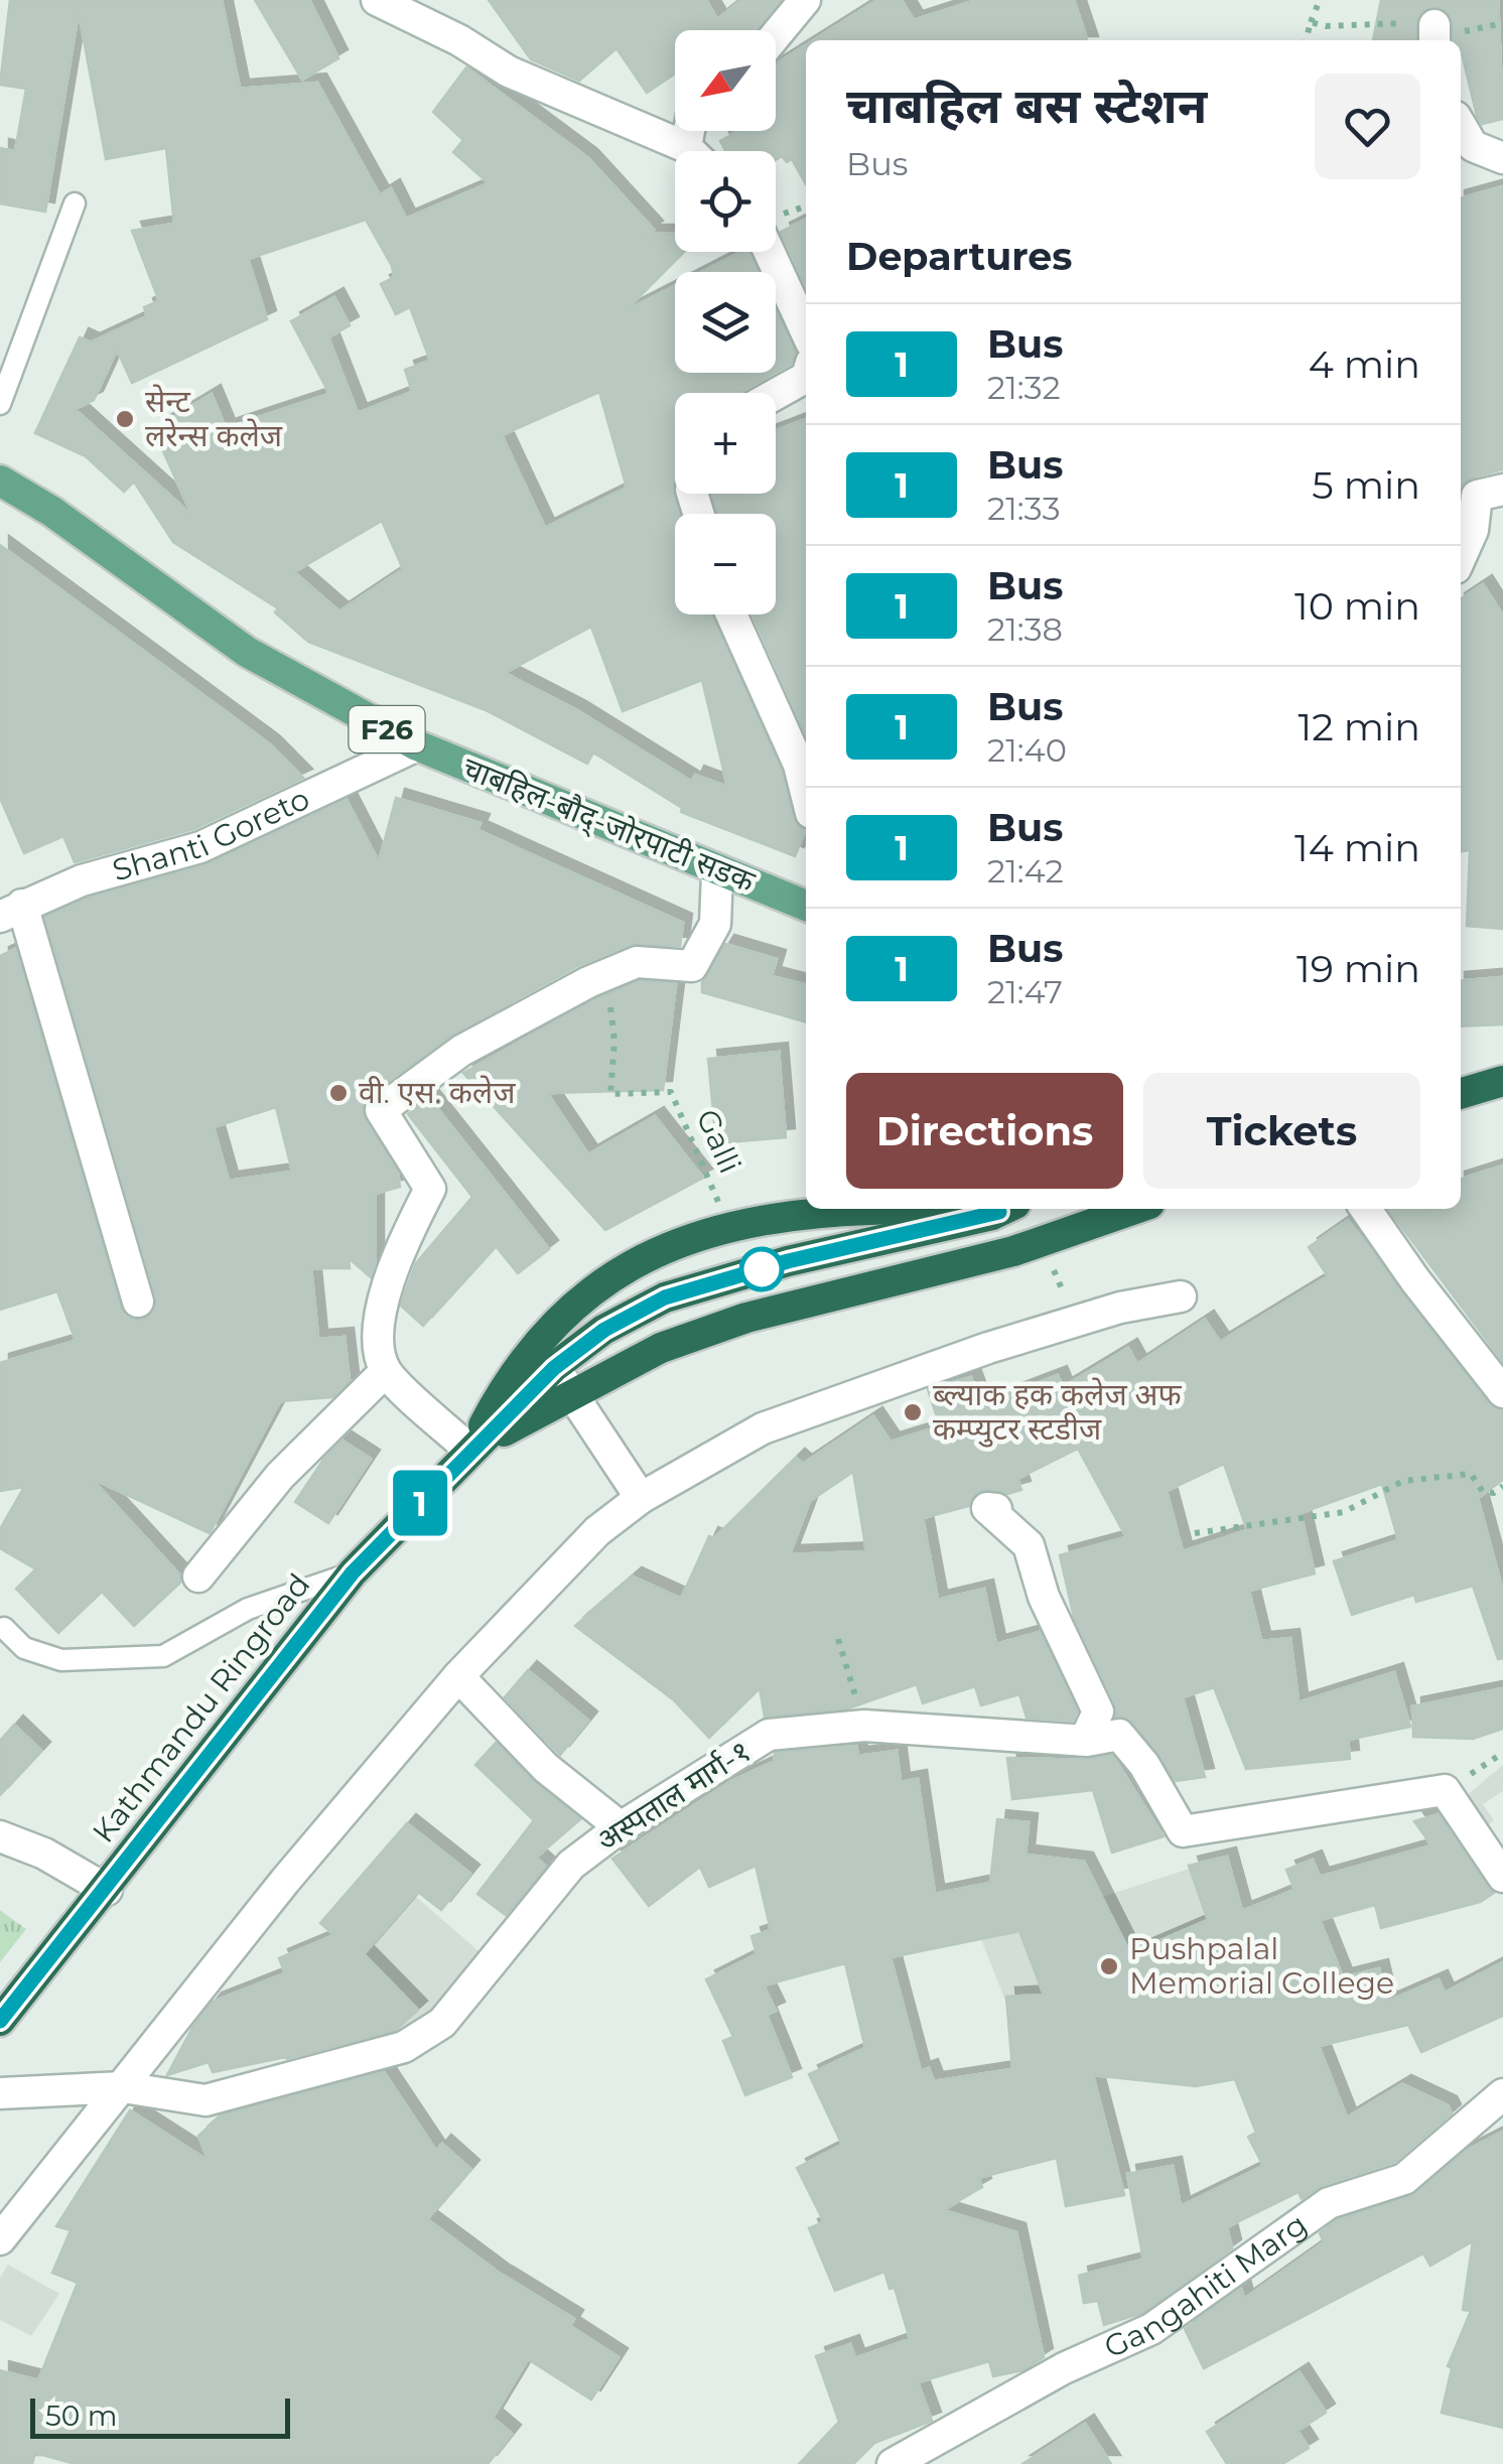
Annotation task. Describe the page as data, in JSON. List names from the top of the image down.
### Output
{
  "streets": {
    "highway": ["Kathmandu Ringroad"],
    "main road": ["F26", "चाबहिल-बौद्-जोरपाटी सडक"],
    "street": ["Shanti Goreto", "अस्पताल मार्ग-१", "Gangahiti Marg"],
    "path": ["Galli"]
  },
  "crossings": [
    ["चाबहिल-बौद्-जोरपाटी सडक", "Shanti Goreto"]
  ],
  "places": [
    "सेन्ट लरेन्स कलेज",
    "वी. एस. कलेज",
    "ब्ल्याक हक कलेज अफ कम्प्युटर स्टडीज",
    "Pushpalal Memorial College"
  ],
  "lines": ["bus line 1"],
  "scale_bar": "50 m",
  "north": "bottom left",
  "page": {
    "on_map": "1",
    "map_buttons": ["+", "−"],
    "heading": [
      ["चाबहिल बस स्टेशन", "Bus"],
      "Departures"
    ],
    "list": [
      {
        "mark": "1",
        "name": "Bus",
        "note": "21:32",
        "value": "4 min"
      },
      {
        "mark": "1",
        "name": "Bus",
        "note": "21:33",
        "value": "5 min"
      },
      {
        "mark": "1",
        "name": "Bus",
        "note": "21:38",
        "value": "10 min"
      },
      {
        "mark": "1",
        "name": "Bus",
        "note": "21:40",
        "value": "12 min"
      },
      {
        "mark": "1",
        "name": "Bus",
        "note": "21:42",
        "value": "14 min"
      },
      {
        "mark": "1",
        "name": "Bus",
        "note": "21:47",
        "value": "19 min"
      }
    ],
    "buttons": ["Directions", "Tickets"],
    "scale": "50 m"
  }
}
